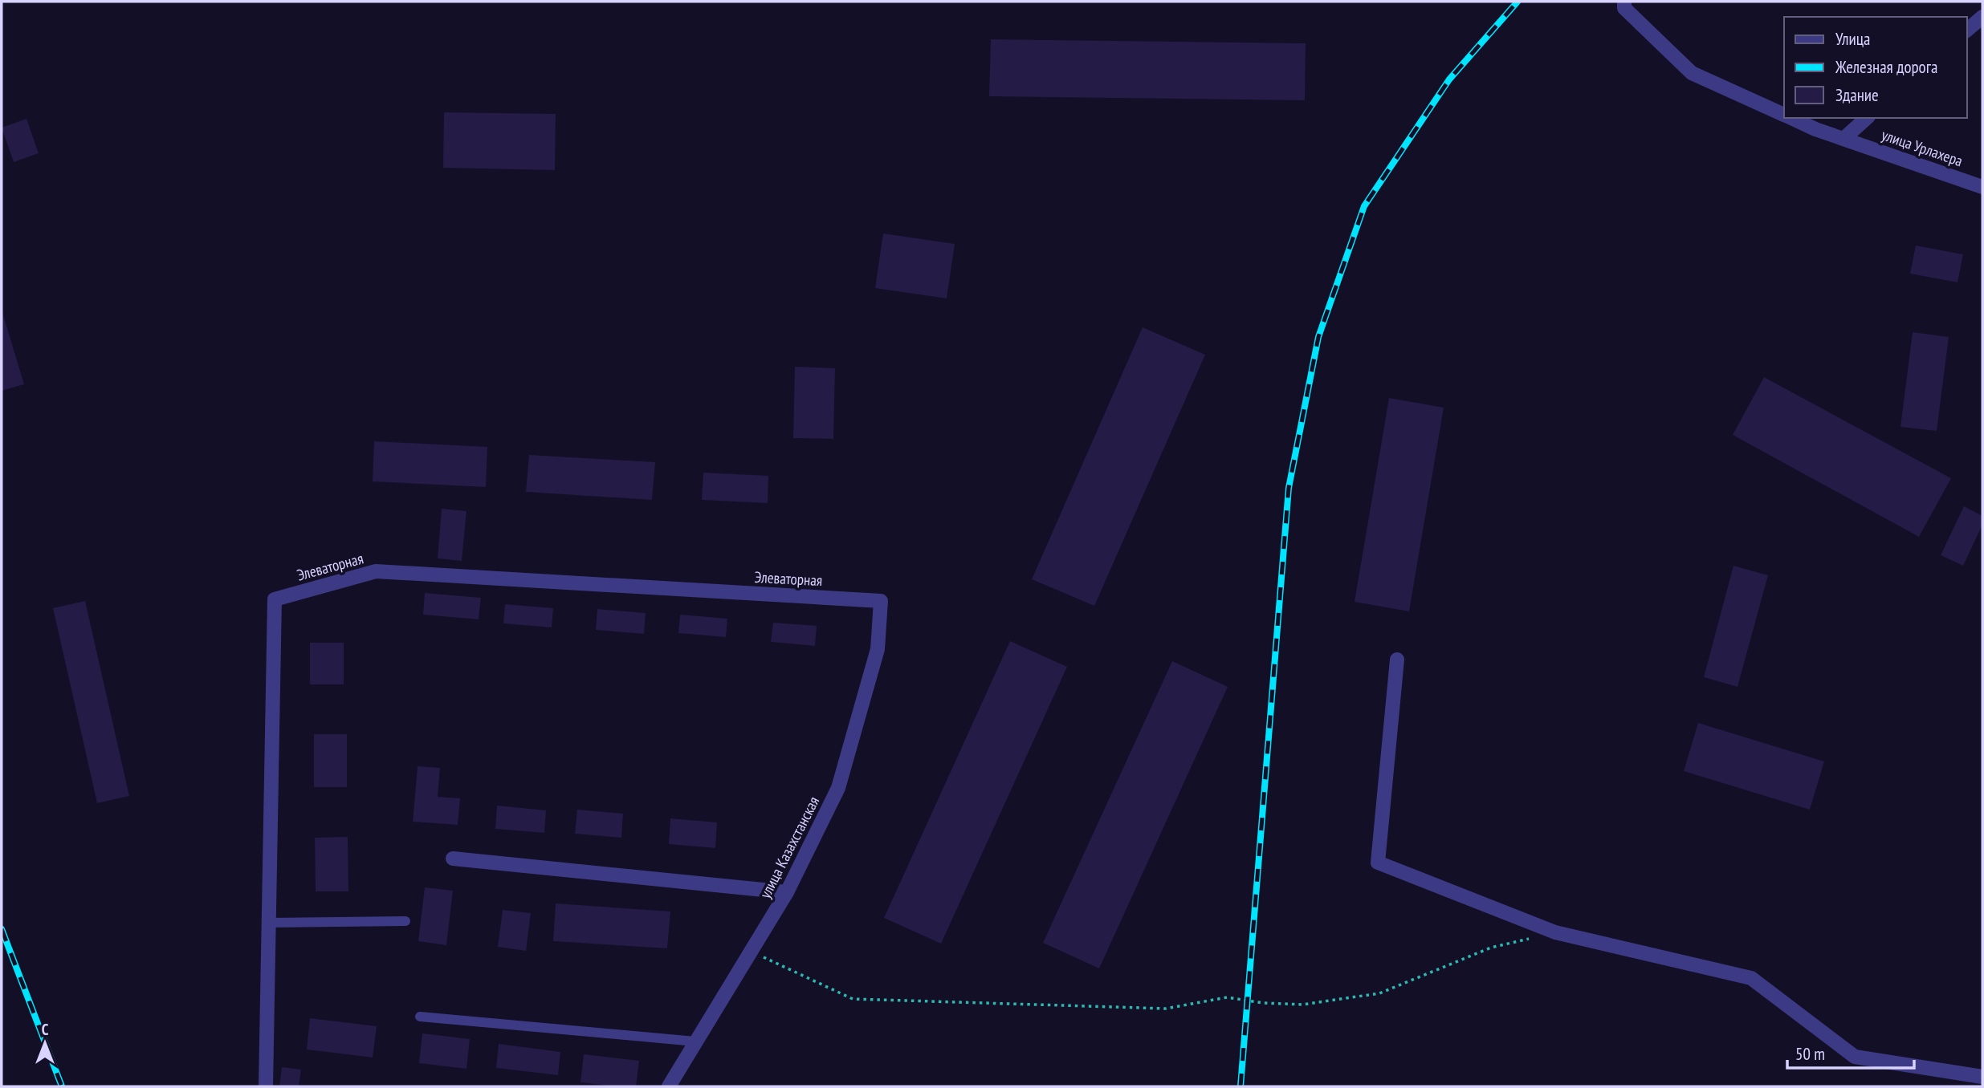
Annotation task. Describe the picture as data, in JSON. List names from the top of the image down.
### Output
{
  "streets": {
    "street": ["улица Урлахера", "Элеваторная", "улица Казахстанская"]
  },
  "crossings": [
    ["Элеваторная", "улица Казахстанская"]
  ],
  "legend": ["Улица", "Железная дорога", "Здание"],
  "scale_bar": "50 m",
  "north": "top"
}
